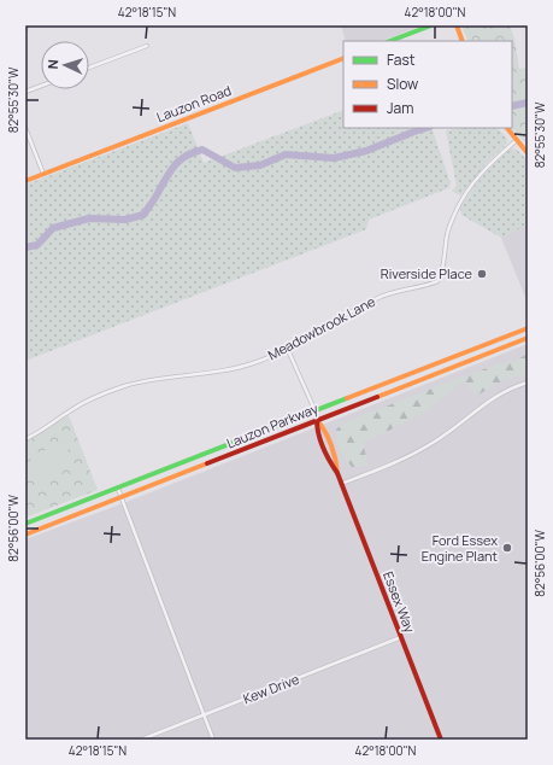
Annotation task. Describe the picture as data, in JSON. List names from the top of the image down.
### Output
{
  "streets": {
    "main road": ["Lauzon Road", "Lauzon Parkway", "Essex Way"],
    "street": ["Meadowbrook Lane", "Kew Drive"]
  },
  "crossings": [
    ["Meadowbrook Lane", "Essex Way"],
    ["Lauzon Parkway", "Essex Way"],
    ["Essex Way", "Kew Drive"]
  ],
  "places": ["Riverside Place", "Ford Essex Engine Plant"],
  "legend": ["Fast", "Slow", "Jam"],
  "north": "left",
  "coordinates": [
    "42°18'15\"N",
    "42°18'00\"N",
    "82°55'30\"W",
    "82°56'00\"W"
  ]
}
